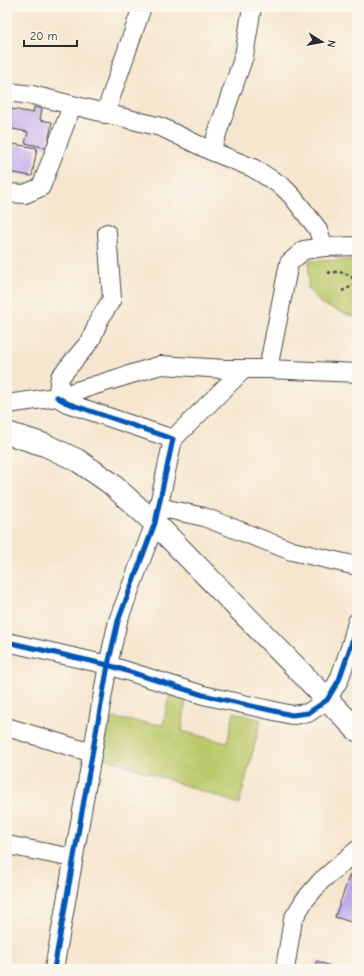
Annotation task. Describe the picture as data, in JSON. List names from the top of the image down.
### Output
{
  "scale_bar": "20 m",
  "north": "right"
}
